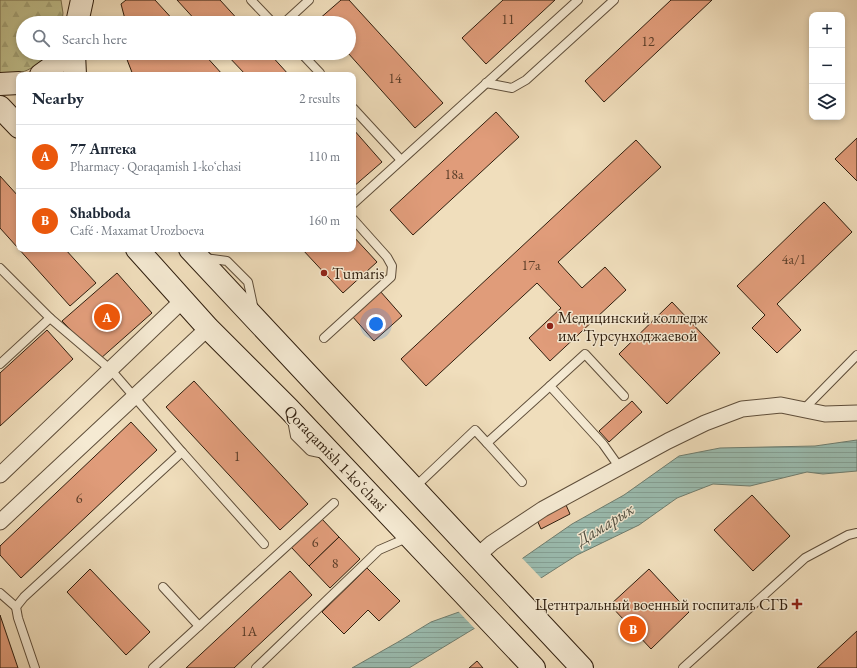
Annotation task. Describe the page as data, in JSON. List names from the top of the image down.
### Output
{
  "streets": {
    "main road": ["Qoraqamish 1-koʻchasi"]
  },
  "water": ["Дамарык"],
  "places": {
    "other": ["Tumaris", "Медицинский колледж им. Турсунходжаевой"],
    "health": ["Цетнтральный военный госпиталь СГБ"]
  },
  "house_numbers": [
    "11",
    "12",
    "14",
    "18а",
    "4a/1",
    "17а",
    "1",
    "6",
    "6",
    "8",
    "1А"
  ],
  "page": {
    "map_buttons": ["+", "−"],
    "search": "Search here",
    "heading": ["Nearby", "2 results"],
    "list": [
      {
        "mark": "A",
        "name": "77 Аптека",
        "note": "Pharmacy · Qoraqamish 1-koʻchasi",
        "value": "110 m"
      },
      {
        "mark": "B",
        "name": "Shabboda",
        "note": "Café · Maxamat Urozboeva",
        "value": "160 m"
      }
    ],
    "pins": ["A", "B"]
  }
}
